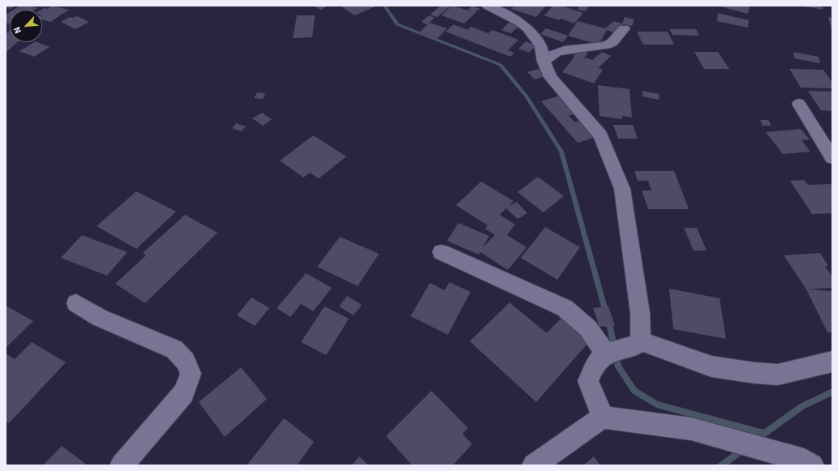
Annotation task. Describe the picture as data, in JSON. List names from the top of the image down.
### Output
{
  "north": "bottom left"
}
